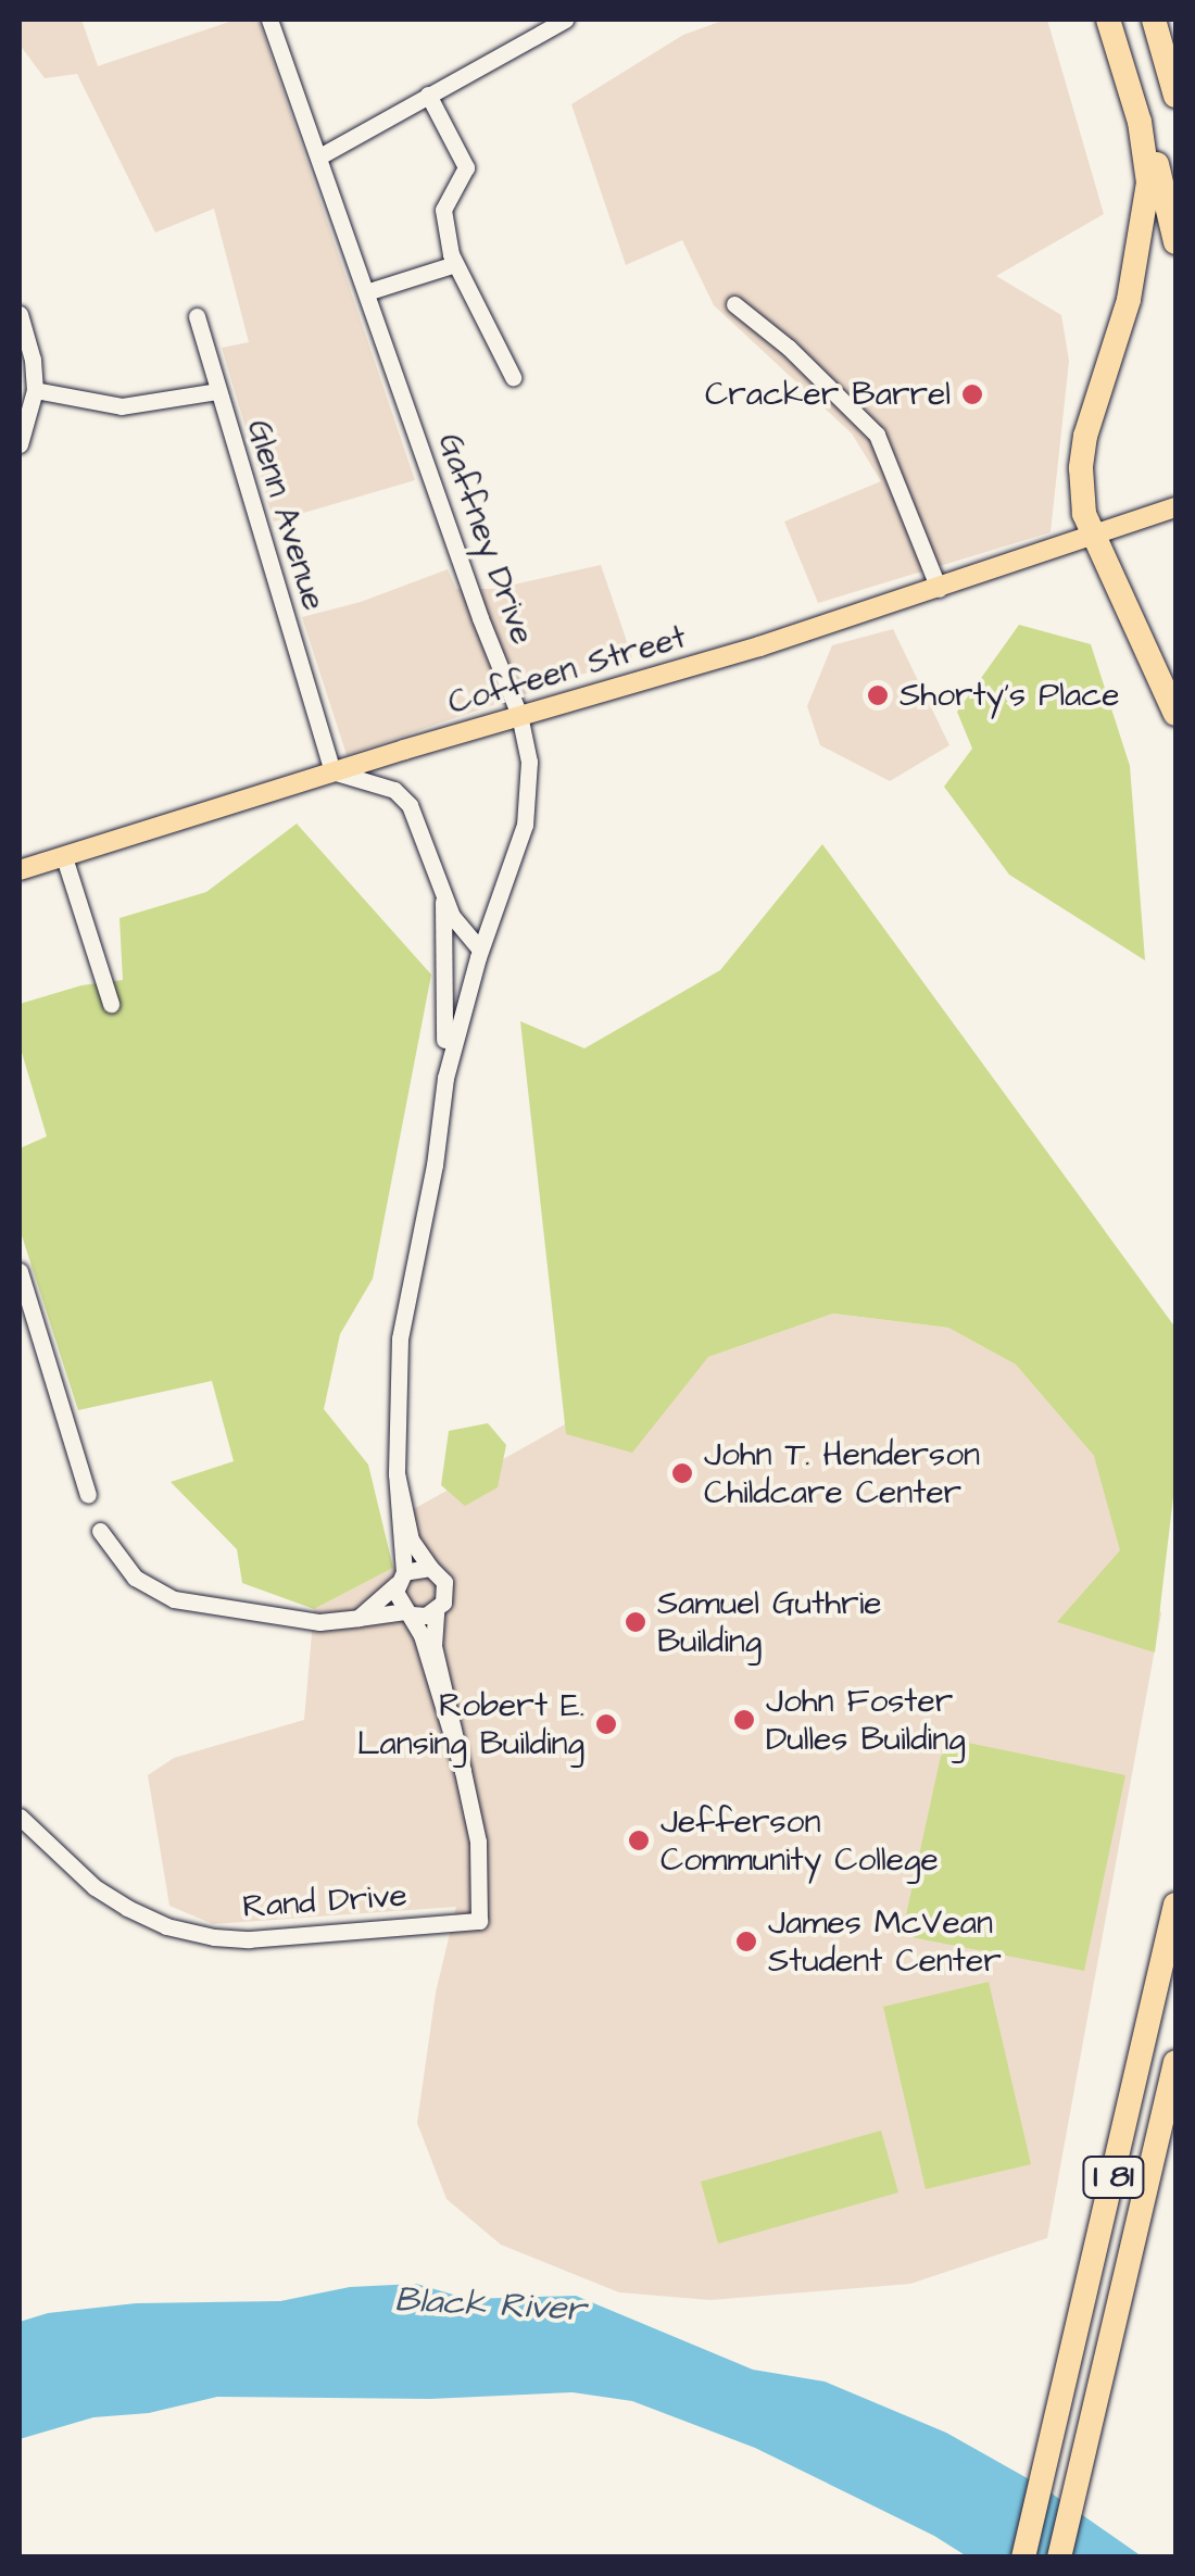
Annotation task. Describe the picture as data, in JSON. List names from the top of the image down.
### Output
{
  "streets": {
    "highway": ["I 81"],
    "main road": ["Coffeen Street"],
    "street": ["Glenn Avenue", "Gaffney Drive", "Rand Drive"]
  },
  "crossings": [
    ["Glenn Avenue", "Coffeen Street"],
    ["Gaffney Drive", "Coffeen Street"]
  ],
  "water": ["Black River"],
  "places": [
    "Cracker Barrel",
    "Shorty's Place",
    "John T. Henderson Childcare Center",
    "Samuel Guthrie Building",
    "John Foster Dulles Building",
    "Robert E. Lansing Building",
    "Jefferson Community College",
    "James McVean Student Center"
  ]
}
